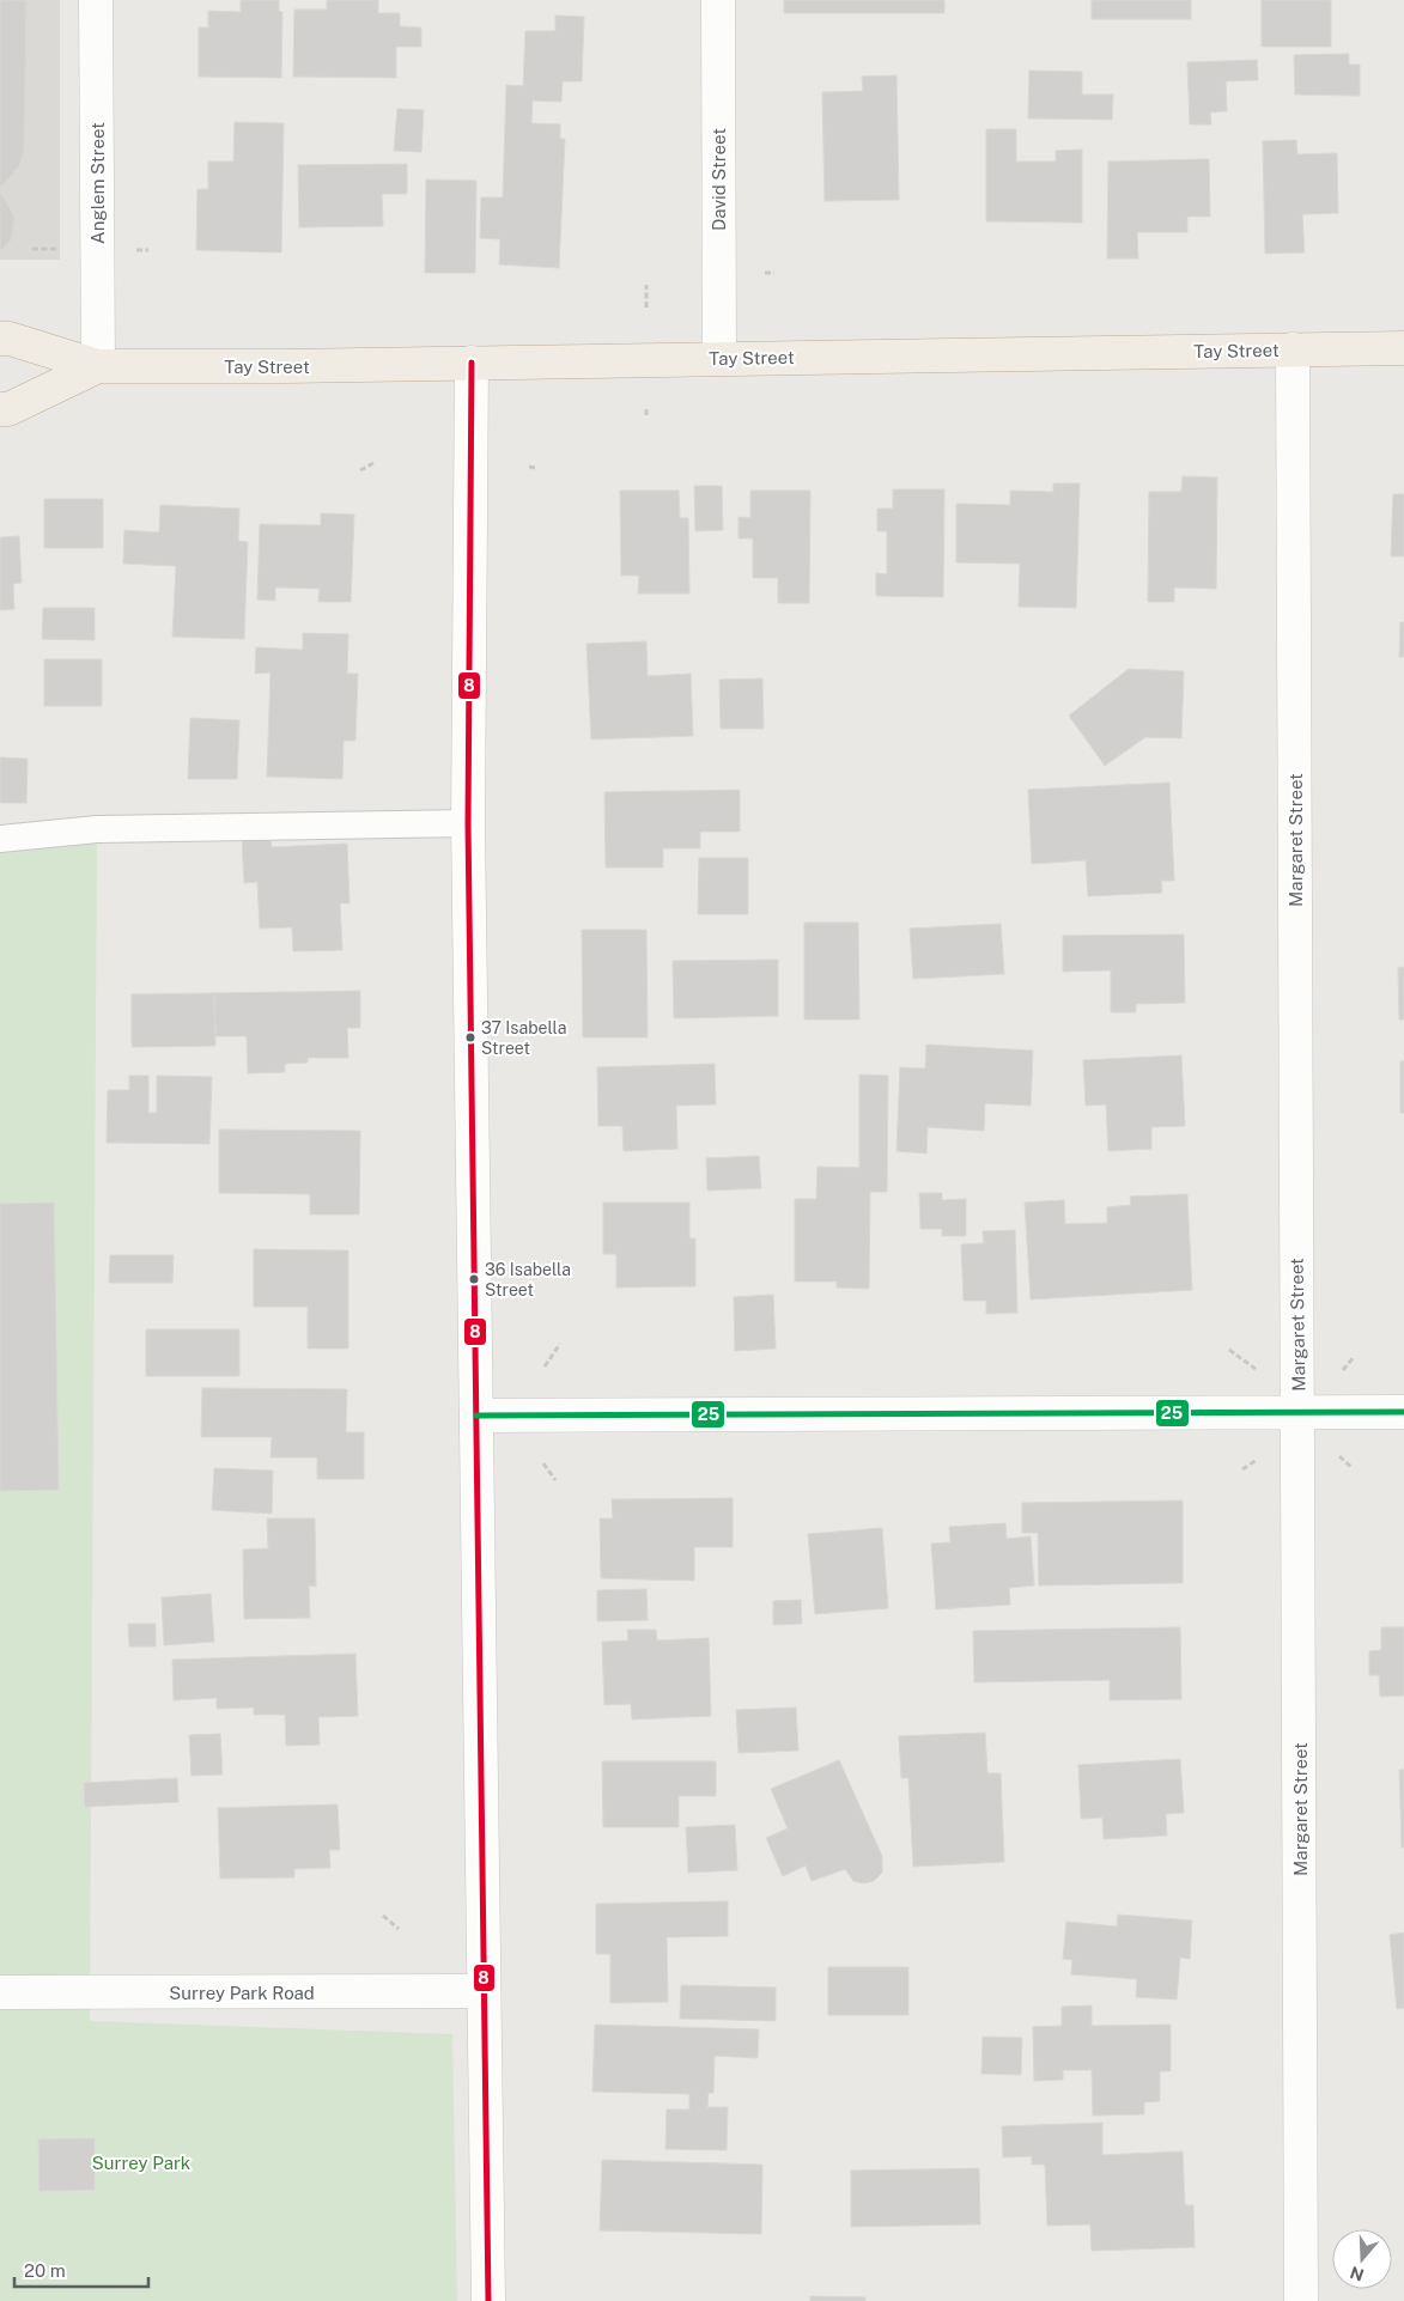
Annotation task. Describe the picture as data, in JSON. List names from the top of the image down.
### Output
{
  "streets": {
    "highway": ["Tay Street"],
    "street": [
      "David Street",
      "Anglem Street",
      "Margaret Street",
      "Surrey Park Road"
    ]
  },
  "crossings": [
    ["David Street", "Tay Street"],
    ["Anglem Street", "Tay Street"],
    ["Tay Street", "Margaret Street"]
  ],
  "parks": ["Surrey Park"],
  "places": ["37 Isabella Street", "36 Isabella Street"],
  "lines": ["transit line 8", "transit line 25"],
  "scale_bar": "20 m",
  "north": "bottom"
}
